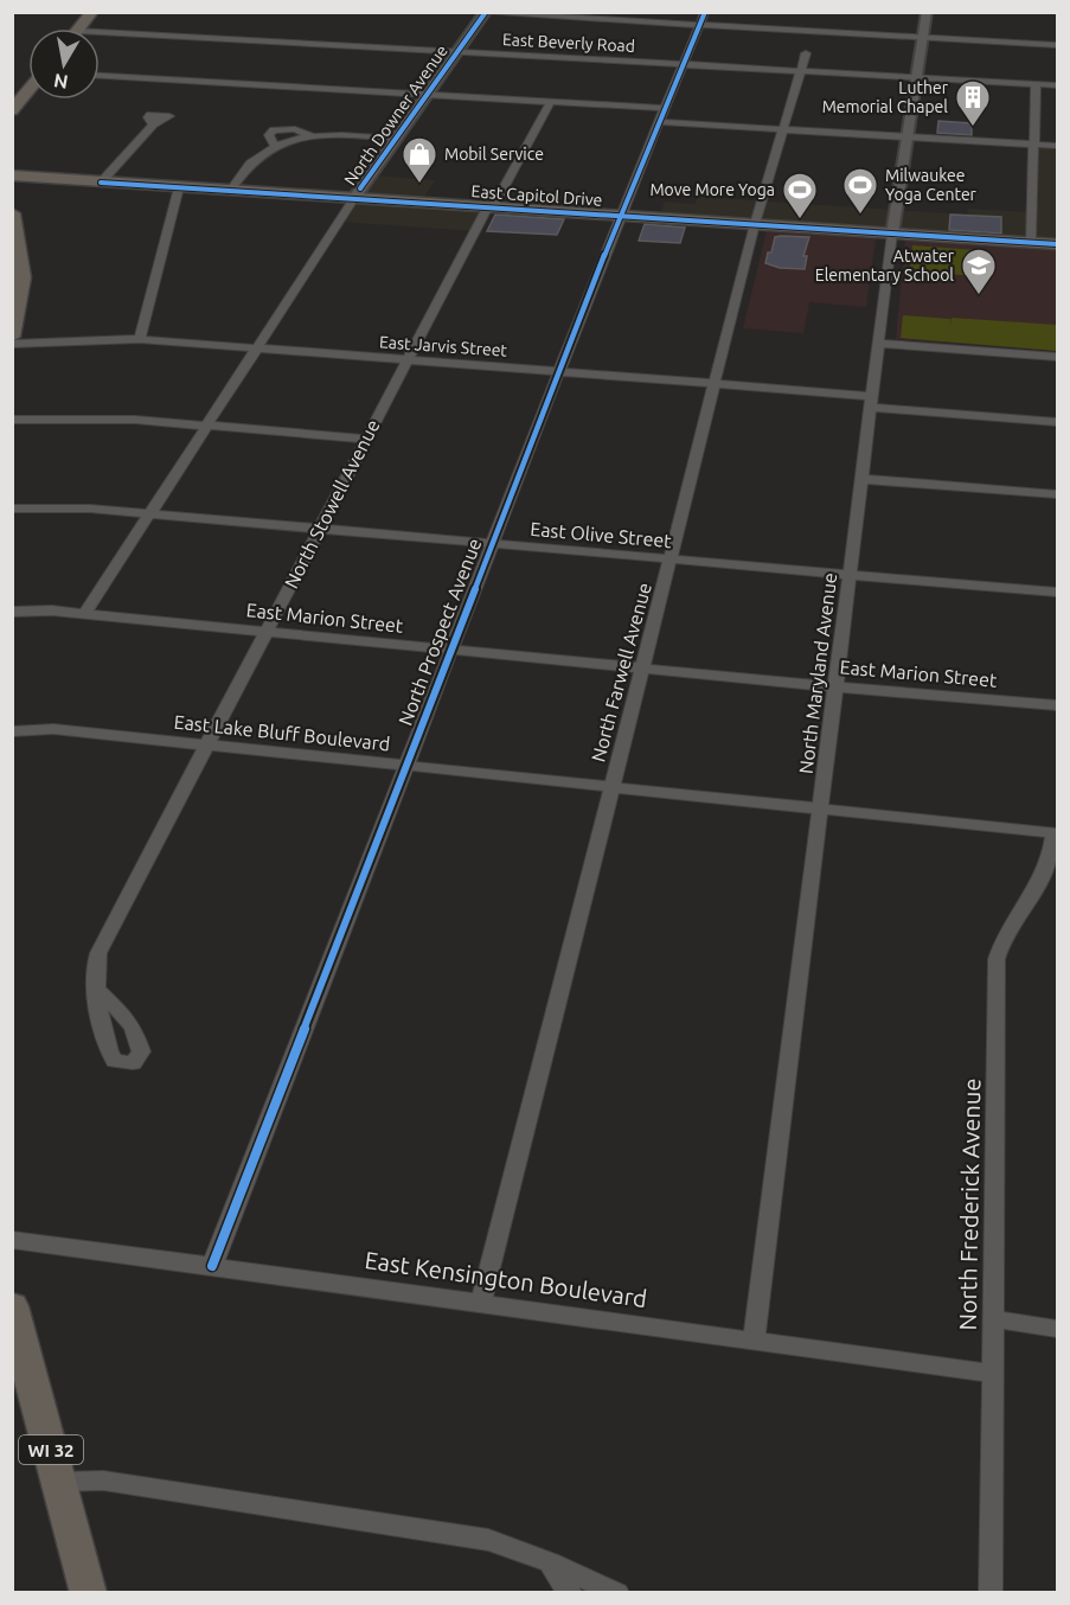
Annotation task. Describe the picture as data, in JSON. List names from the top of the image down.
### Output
{
  "streets": {
    "main road": ["East Capitol Drive", "WI 32"],
    "street": [
      "East Beverly Road",
      "North Downer Avenue",
      "East Jarvis Street",
      "North Stowell Avenue",
      "East Olive Street",
      "East Marion Street",
      "North Prospect Avenue",
      "North Farwell Avenue",
      "North Maryland Avenue",
      "East Lake Bluff Boulevard",
      "North Frederick Avenue",
      "East Kensington Boulevard"
    ]
  },
  "crossings": [
    ["East Beverly Road", "North Downer Avenue"],
    ["East Beverly Road", "North Prospect Avenue"],
    ["East Beverly Road", "North Farwell Avenue"],
    ["East Beverly Road", "North Maryland Avenue"],
    ["North Downer Avenue", "East Capitol Drive"],
    ["North Downer Avenue", "East Jarvis Street"],
    ["North Downer Avenue", "East Olive Street"],
    ["North Downer Avenue", "East Marion Street"],
    ["East Capitol Drive", "North Stowell Avenue"],
    ["East Capitol Drive", "North Prospect Avenue"],
    ["East Capitol Drive", "North Farwell Avenue"],
    ["East Capitol Drive", "North Maryland Avenue"],
    ["East Jarvis Street", "North Stowell Avenue"],
    ["East Jarvis Street", "North Prospect Avenue"],
    ["East Jarvis Street", "North Farwell Avenue"],
    ["East Jarvis Street", "North Maryland Avenue"],
    ["North Stowell Avenue", "East Olive Street"],
    ["North Stowell Avenue", "East Marion Street"],
    ["North Stowell Avenue", "East Lake Bluff Boulevard"],
    ["East Olive Street", "North Prospect Avenue"],
    ["East Olive Street", "North Farwell Avenue"],
    ["East Olive Street", "North Maryland Avenue"],
    ["East Marion Street", "North Prospect Avenue"],
    ["East Marion Street", "North Farwell Avenue"],
    ["East Marion Street", "North Maryland Avenue"],
    ["North Prospect Avenue", "East Lake Bluff Boulevard"],
    ["North Prospect Avenue", "East Kensington Boulevard"],
    ["North Farwell Avenue", "East Lake Bluff Boulevard"],
    ["North Farwell Avenue", "East Kensington Boulevard"],
    ["North Maryland Avenue", "East Lake Bluff Boulevard"],
    ["North Maryland Avenue", "East Kensington Boulevard"],
    ["East Lake Bluff Boulevard", "North Frederick Avenue"],
    ["North Frederick Avenue", "East Kensington Boulevard"]
  ],
  "places": {
    "building": ["Luther Memorial Chapel"],
    "shop": ["Mobil Service"],
    "sports": ["Milwaukee Yoga Center", "Move More Yoga"],
    "school or university": ["Atwater Elementary School"]
  },
  "north": "bottom"
}
